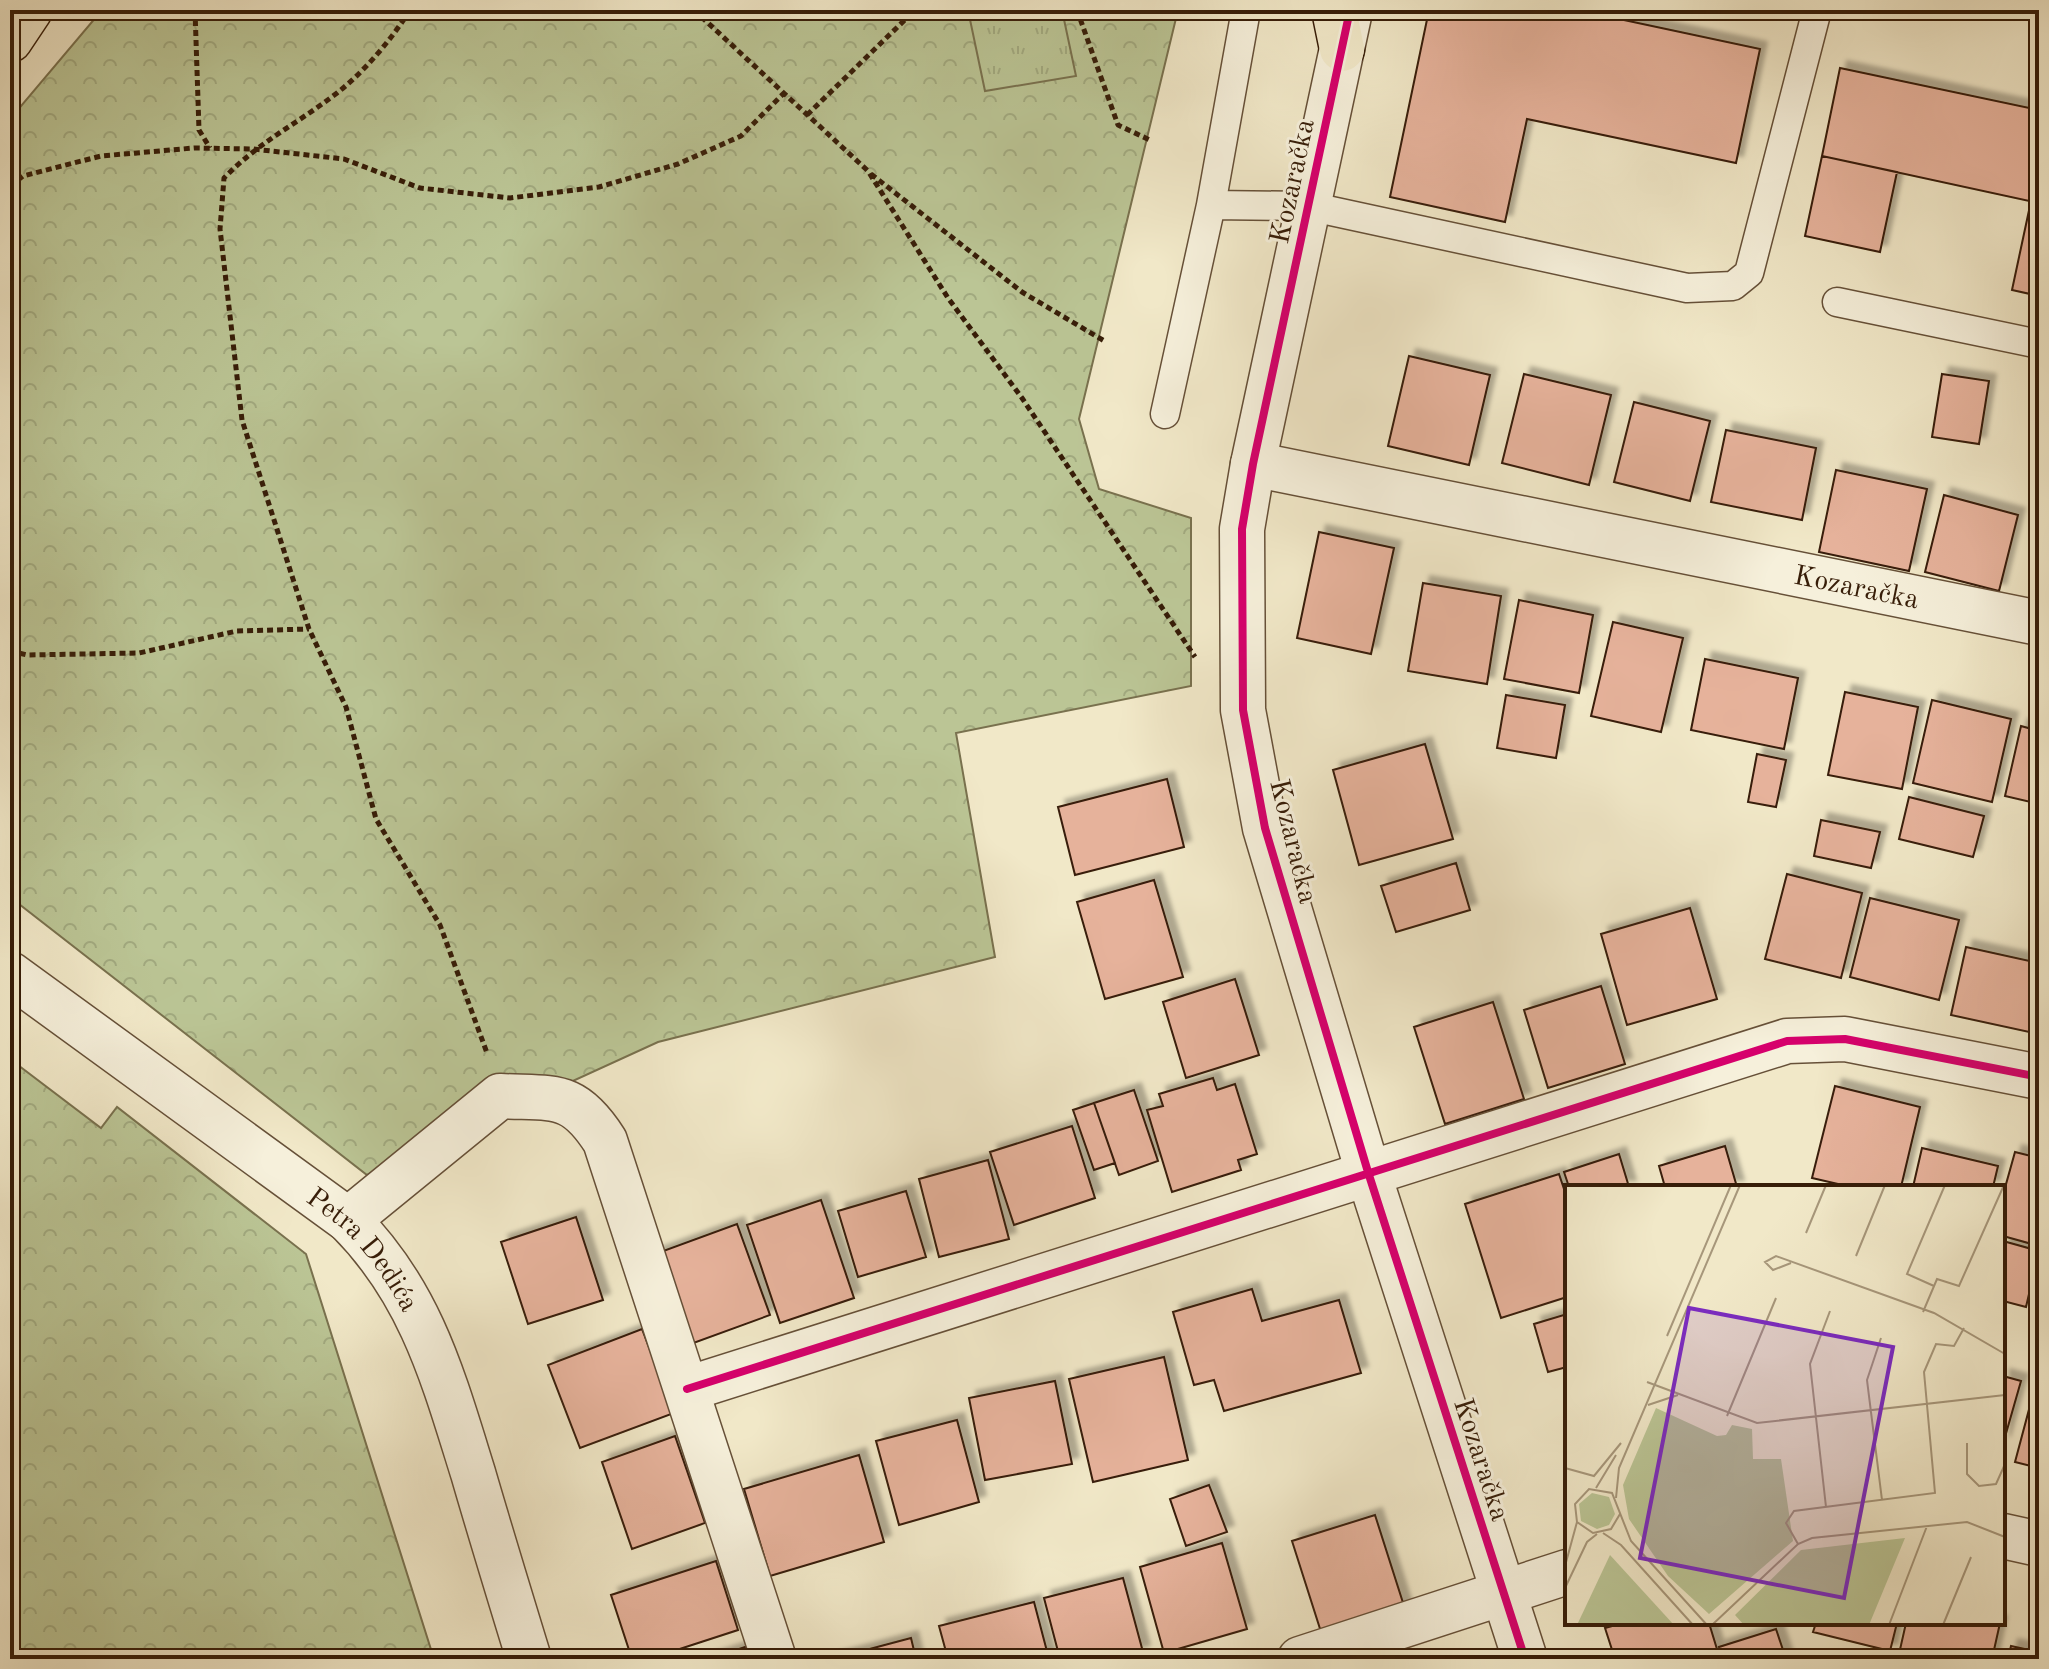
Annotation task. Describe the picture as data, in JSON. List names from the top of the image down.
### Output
{
  "streets": {
    "street": ["Kozaračka", "Petra Dedića"]
  }
}
